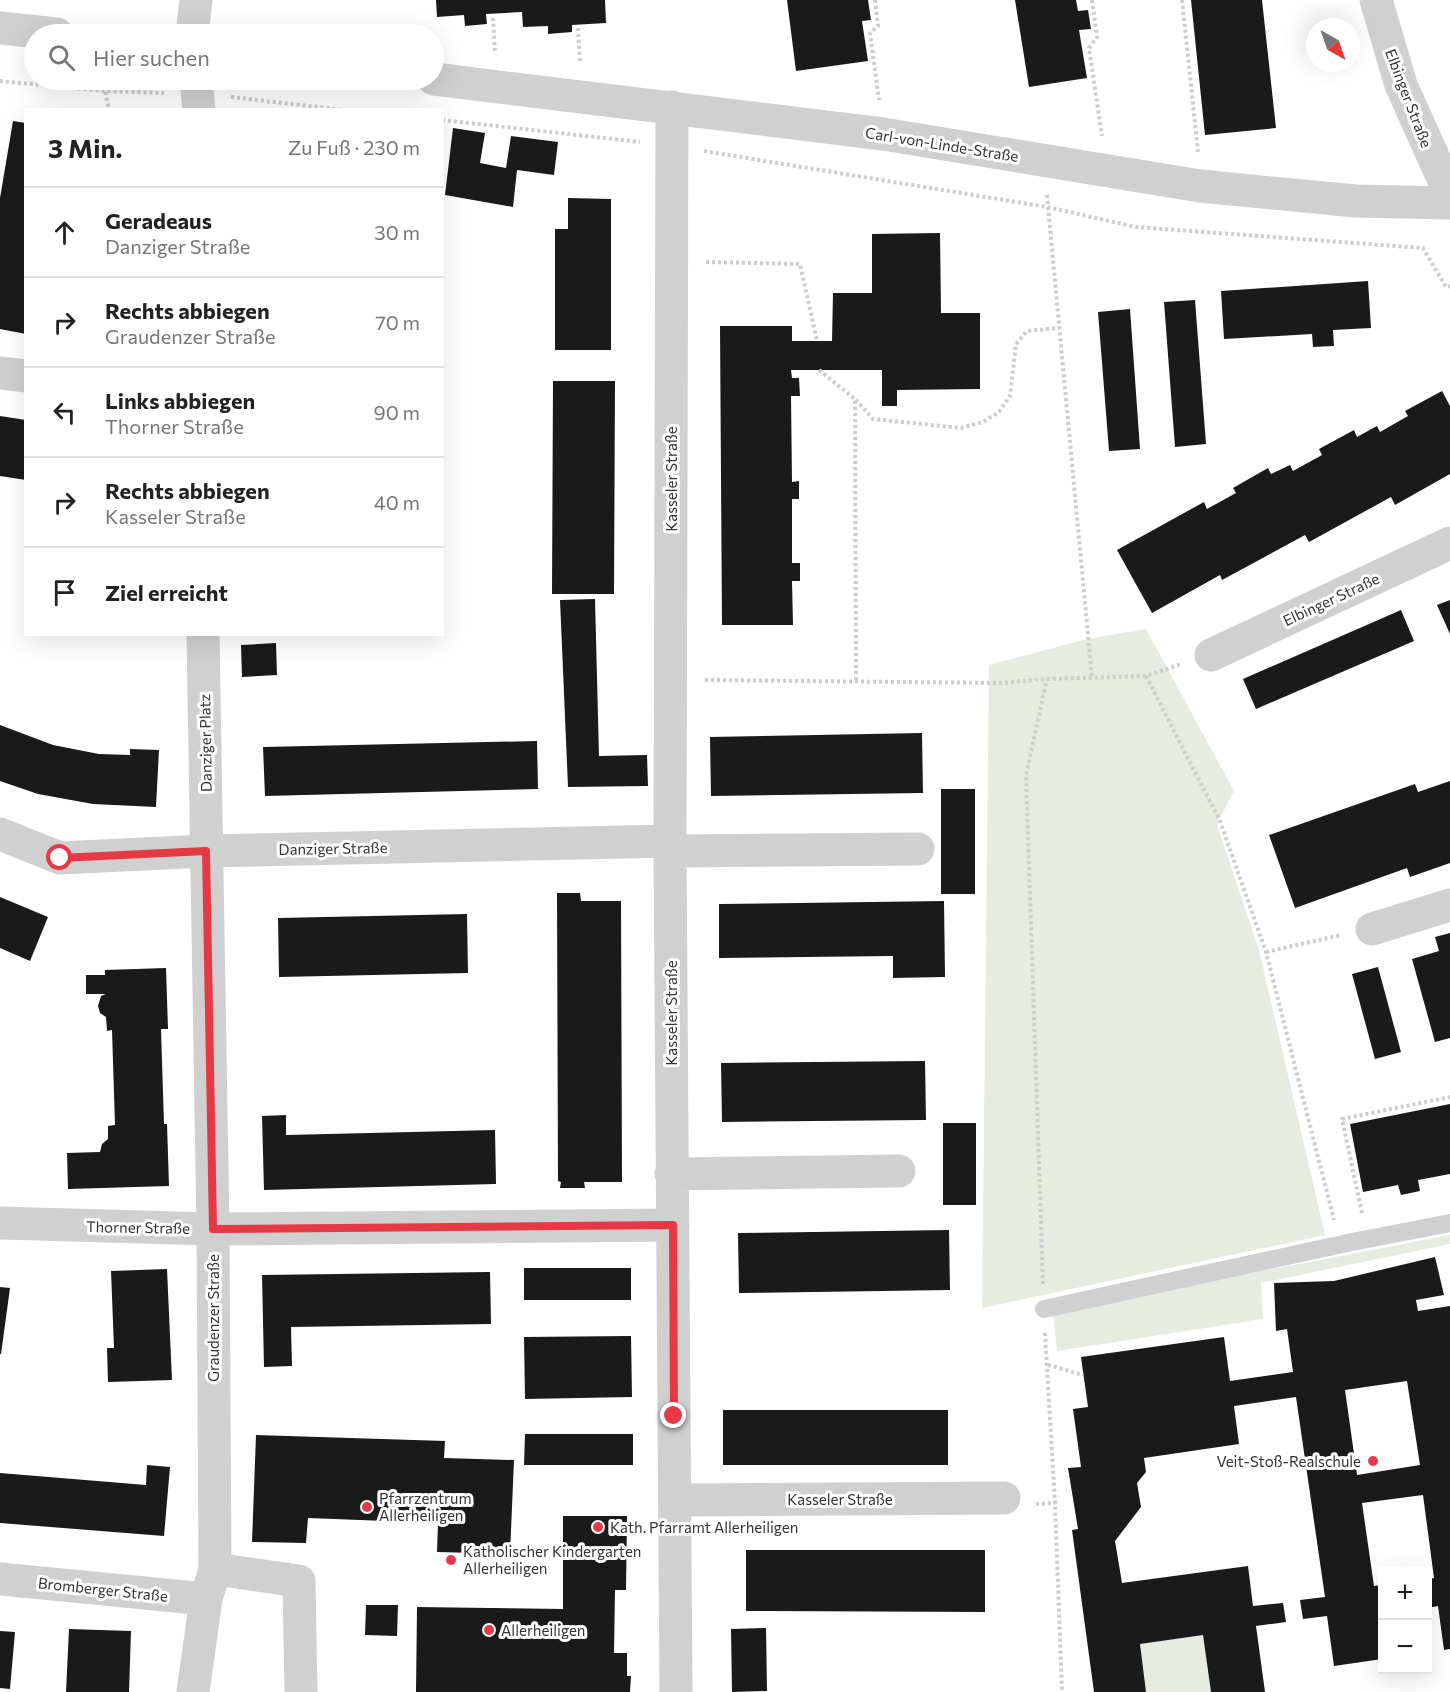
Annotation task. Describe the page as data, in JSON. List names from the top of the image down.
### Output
{
  "streets": {
    "street": [
      "Elbinger Straße",
      "Carl-von-Linde-Straße",
      "Kasseler Straße",
      "Danziger Platz",
      "Danziger Straße",
      "Thorner Straße",
      "Graudenzer Straße",
      "Bromberger Straße"
    ]
  },
  "crossings": [
    ["Carl-von-Linde-Straße", "Kasseler Straße"],
    ["Kasseler Straße", "Danziger Straße"],
    ["Kasseler Straße", "Thorner Straße"],
    ["Danziger Platz", "Danziger Straße"],
    ["Danziger Platz", "Graudenzer Straße"],
    ["Danziger Straße", "Graudenzer Straße"],
    ["Thorner Straße", "Graudenzer Straße"],
    ["Graudenzer Straße", "Bromberger Straße"]
  ],
  "places": [
    "Veit-Stoß-Realschule",
    "Pfarrzentrum Allerheiligen",
    "Kath. Pfarramt Allerheiligen",
    "Katholischer Kindergarten Allerheiligen",
    "Allerheiligen"
  ],
  "north": "bottom right",
  "page": {
    "search": "Hier suchen",
    "heading": ["3 Min.", "Zu Fuß · 230 m"],
    "list": [
      ["Geradeaus", "Danziger Straße", "30 m"],
      ["Rechts abbiegen", "Graudenzer Straße", "70 m"],
      ["Links abbiegen", "Thorner Straße", "90 m"],
      ["Rechts abbiegen", "Kasseler Straße", "40 m"],
      "Ziel erreicht"
    ],
    "map_buttons": ["+", "−"]
  }
}
